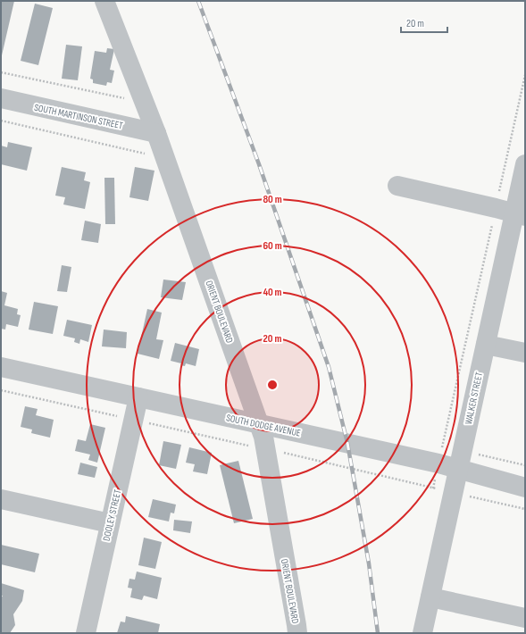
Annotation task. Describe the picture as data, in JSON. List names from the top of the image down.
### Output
{
  "streets": {
    "street": [
      "SOUTH MARTINSON STREET",
      "ORIENT BOULEVARD",
      "WALKER STREET",
      "SOUTH DODGE AVENUE",
      "DOOLEY STREET"
    ]
  },
  "crossings": [
    ["SOUTH MARTINSON STREET", "ORIENT BOULEVARD"],
    ["ORIENT BOULEVARD", "SOUTH DODGE AVENUE"],
    ["WALKER STREET", "SOUTH DODGE AVENUE"],
    ["SOUTH DODGE AVENUE", "DOOLEY STREET"]
  ],
  "scale_bar": "20 m",
  "rings": [
    "80 m",
    "60 m",
    "40 m",
    "20 m"
  ]
}
